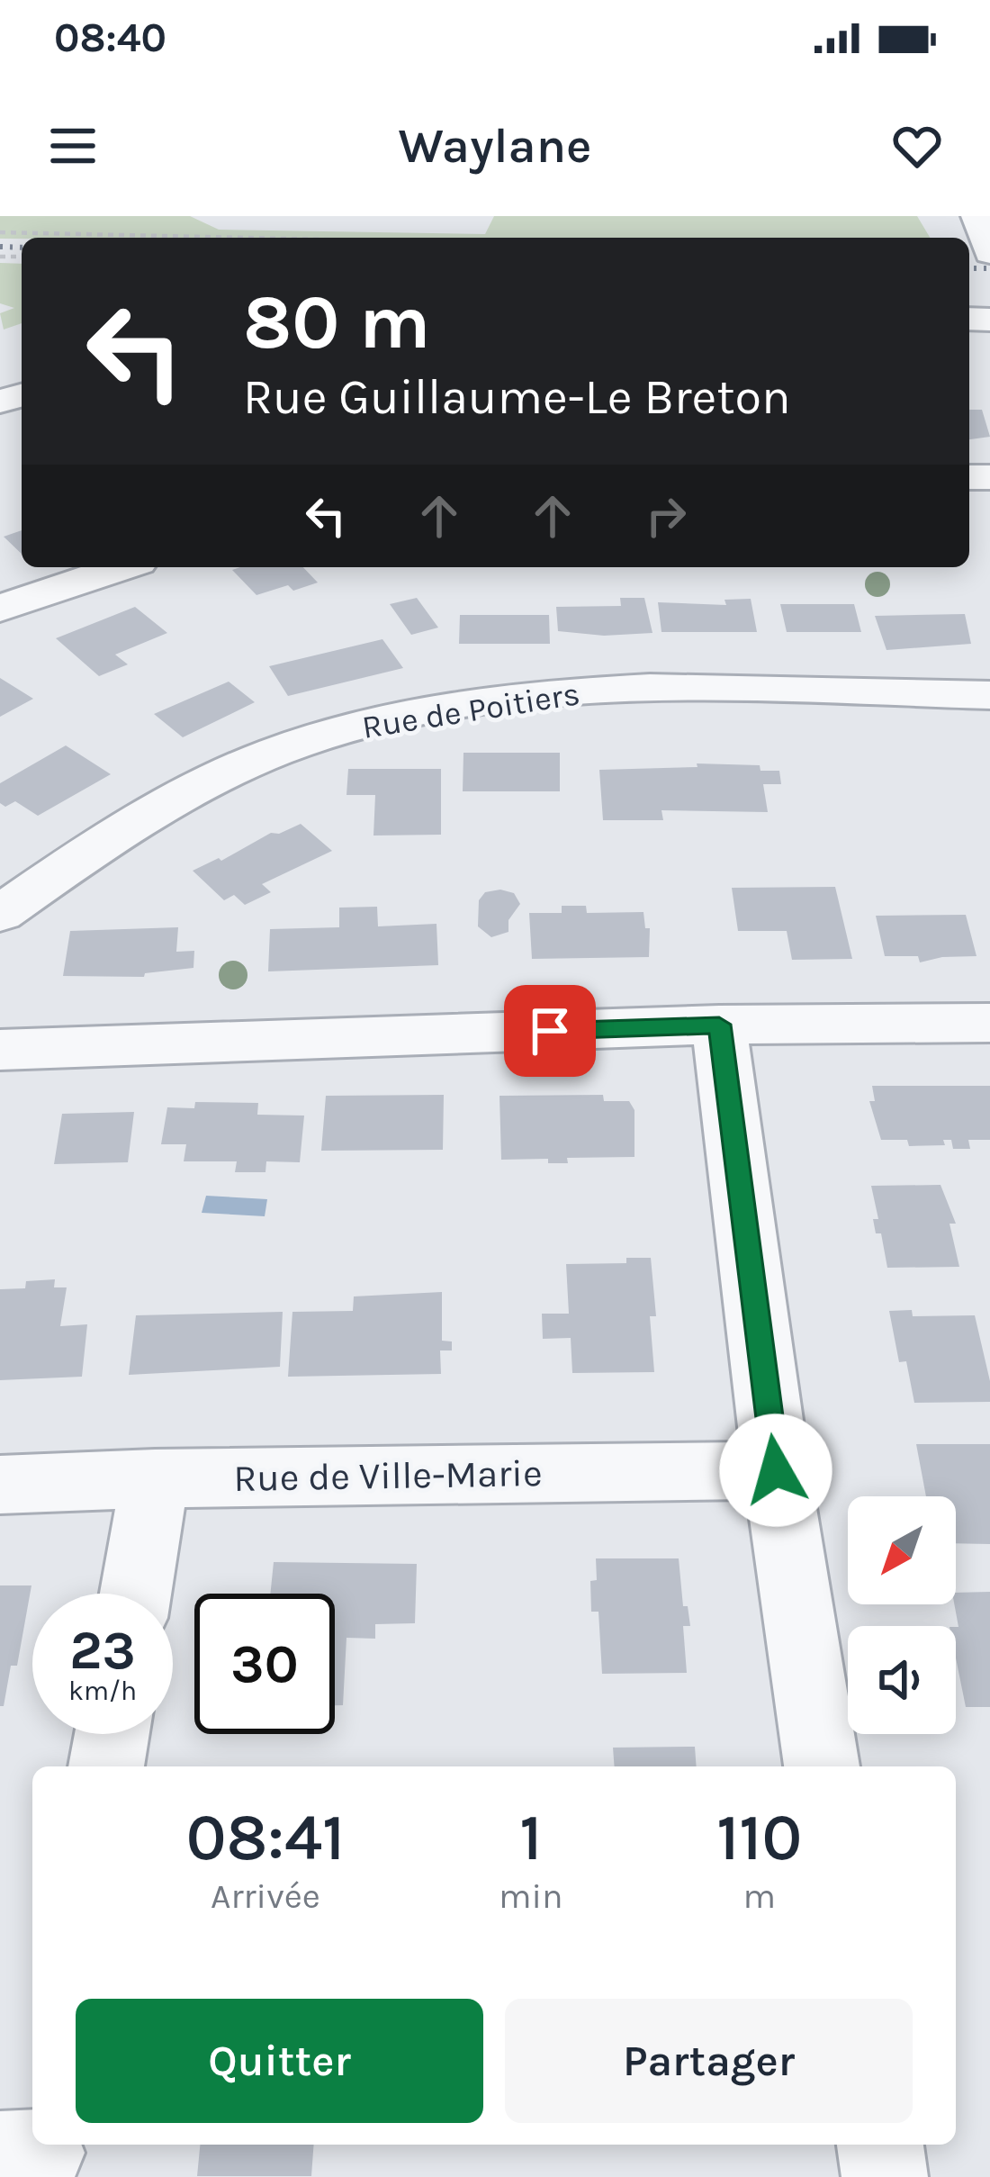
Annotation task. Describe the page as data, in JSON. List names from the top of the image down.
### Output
{
  "streets": {
    "street": ["Rue de Poitiers", "Rue de Ville-Marie"]
  },
  "north": "bottom left",
  "page": {
    "status": "08:40",
    "header": "Waylane",
    "turn": ["80 m", "Rue Guillaume-Le Breton"],
    "speed": "23 km/h",
    "limit": "30",
    "eta": [
      "08:41",
      "Arrivée",
      "1",
      "min",
      "110",
      "m"
    ],
    "buttons": ["Quitter", "Partager"]
  }
}
